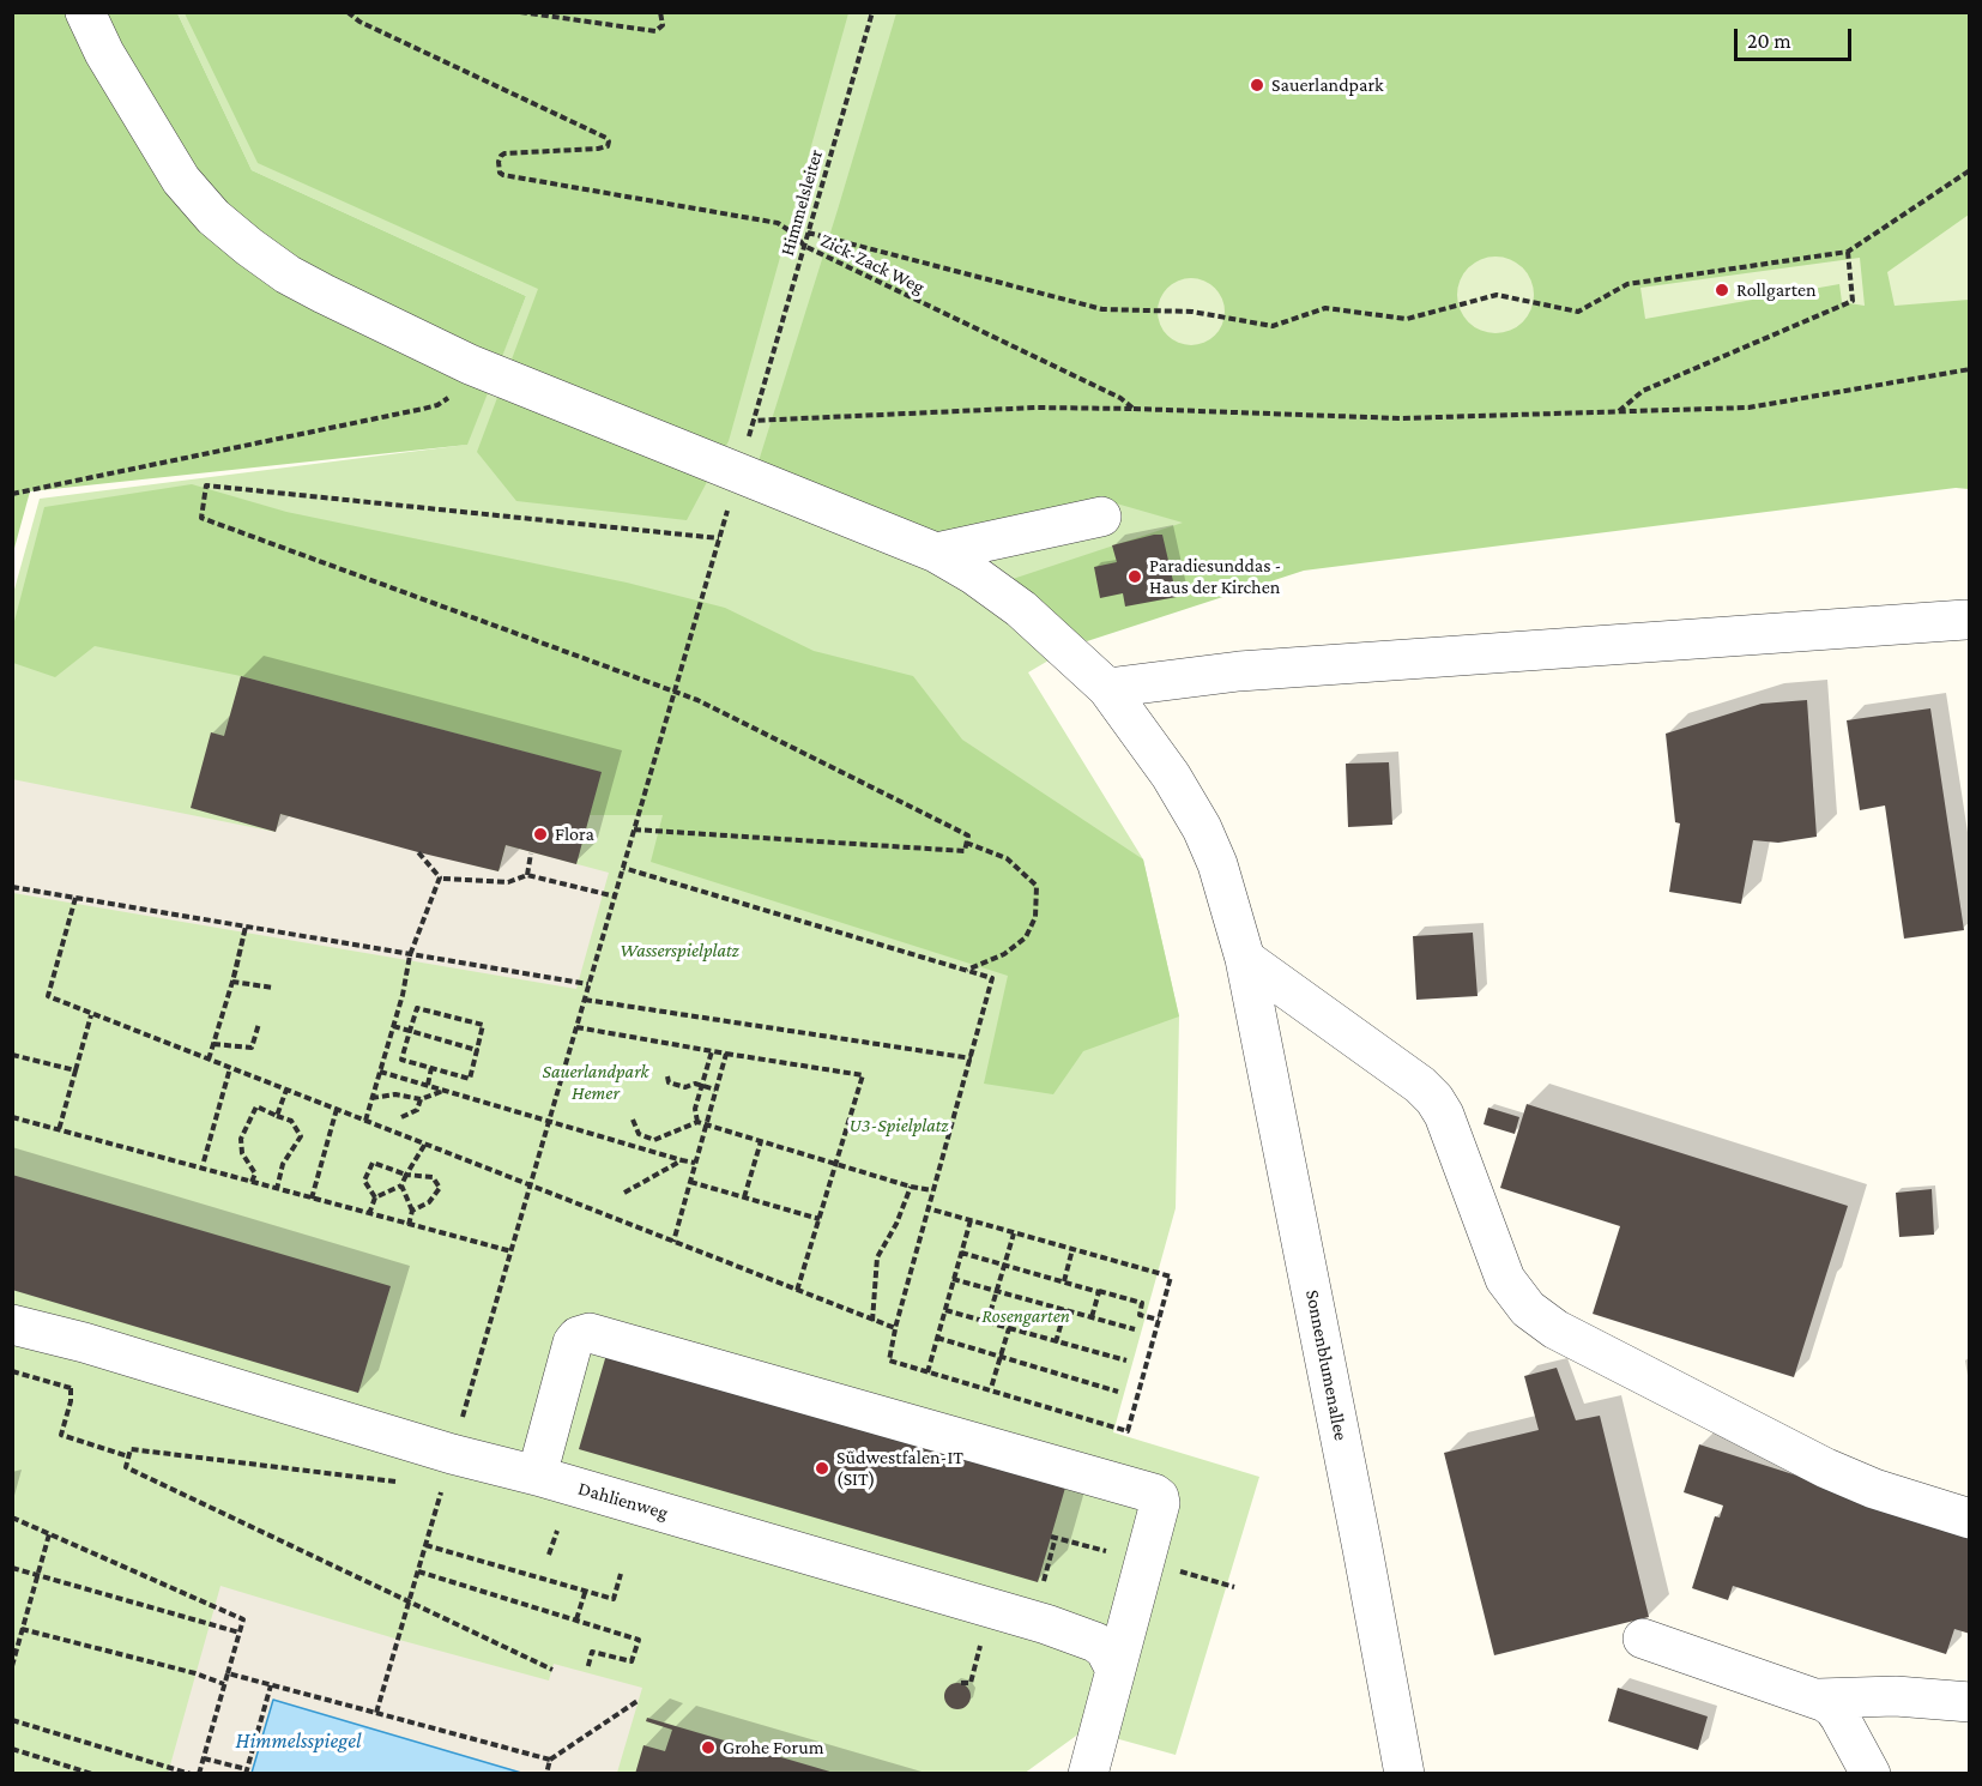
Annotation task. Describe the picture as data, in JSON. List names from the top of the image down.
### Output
{
  "streets": {
    "lane": ["Sonnenblumenallee", "Dahlienweg"],
    "path": ["Himmelsleiter", "Zick-Zack Weg"]
  },
  "crossings": [
    ["Himmelsleiter", "Zick-Zack Weg"]
  ],
  "water": ["Himmelsspiegel"],
  "parks": [
    "Wasserspielplatz",
    "Sauerlandpark Hemer",
    "U3-Spielplatz",
    "Rosengarten"
  ],
  "places": [
    "Sauerlandpark",
    "Rollgarten",
    "Paradiesunddas - Haus der Kirchen",
    "Flora",
    "Südwestfalen-IT (SIT)",
    "Grohe Forum"
  ],
  "scale_bar": "20 m"
}
